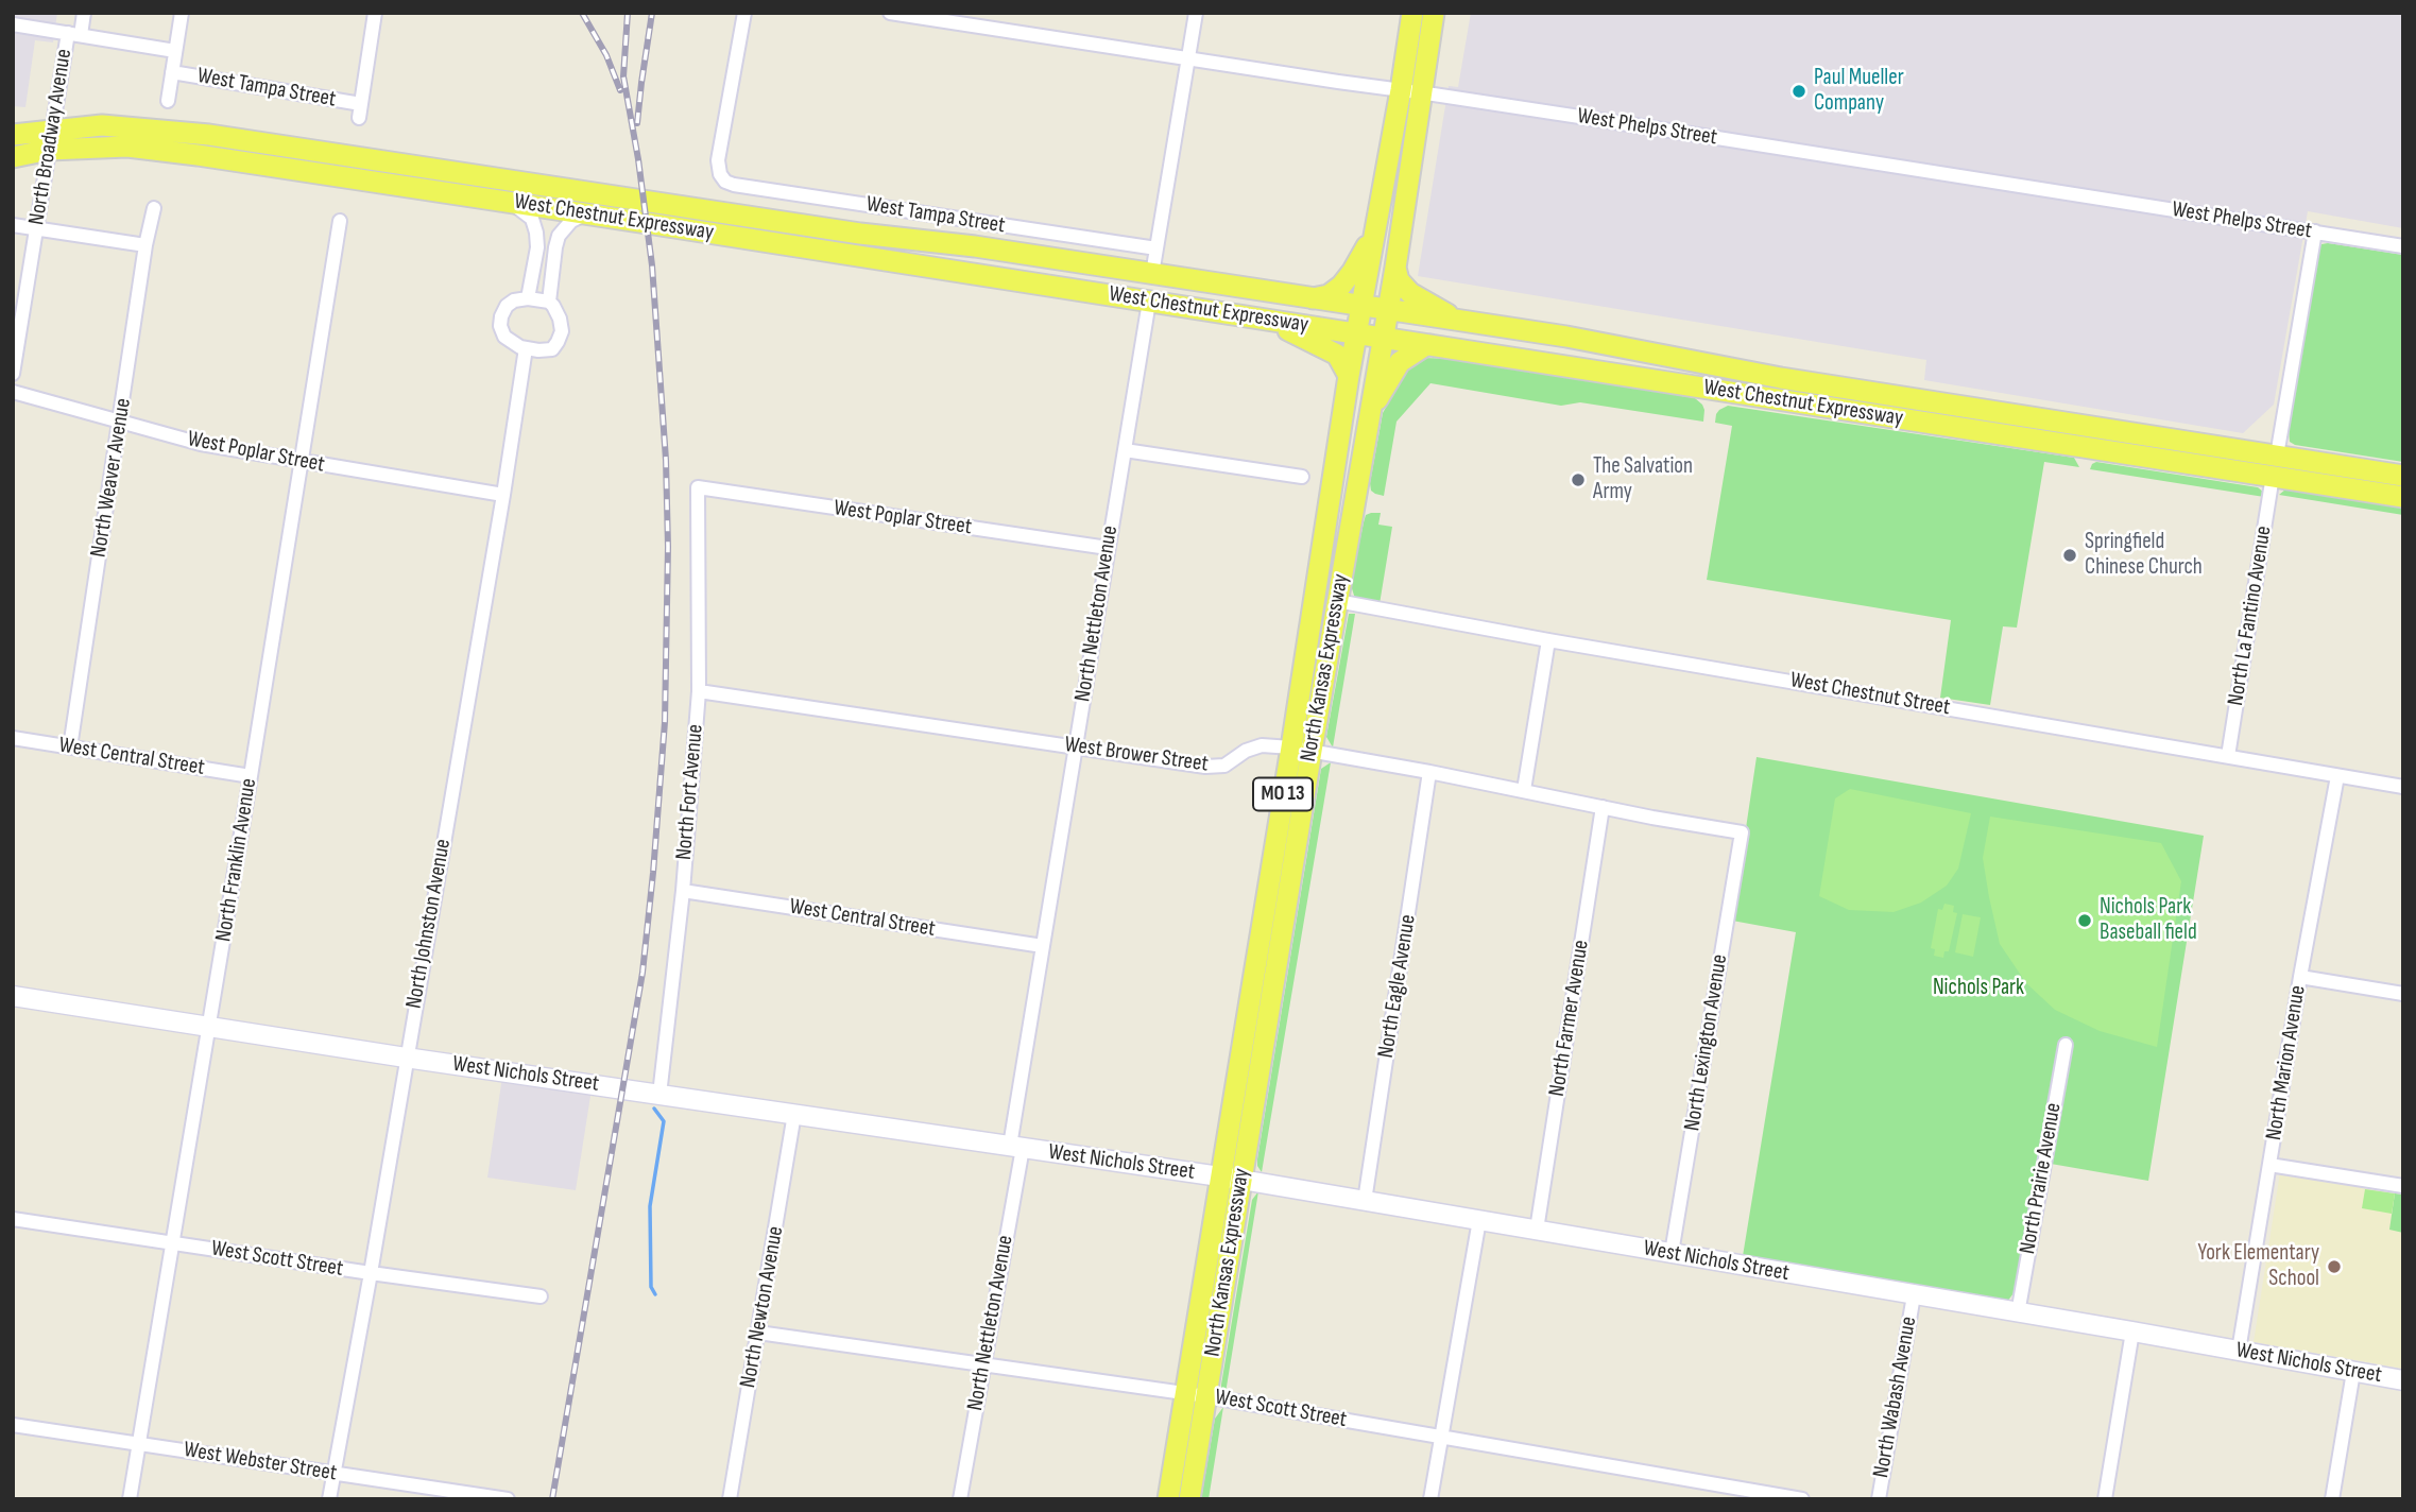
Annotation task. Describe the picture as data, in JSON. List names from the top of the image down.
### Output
{
  "streets": {
    "main road": ["West Chestnut Expressway", "North Kansas Expressway", "MO 13"],
    "street": [
      "West Tampa Street",
      "West Phelps Street",
      "North Broadway Avenue",
      "West Poplar Street",
      "North Weaver Avenue",
      "North Nettleton Avenue",
      "North La Fantino Avenue",
      "West Chestnut Street",
      "West Brower Street",
      "West Central Street",
      "North Fort Avenue",
      "North Franklin Avenue",
      "North Johnston Avenue",
      "North Eagle Avenue",
      "North Farmer Avenue",
      "North Lexington Avenue",
      "North Marion Avenue",
      "West Nichols Street",
      "North Prairie Avenue",
      "West Scott Street",
      "North Newton Avenue",
      "North Wabash Avenue",
      "West Webster Street"
    ]
  },
  "crossings": [
    ["West Tampa Street", "North Broadway Avenue"],
    ["West Phelps Street", "North Kansas Expressway"],
    ["North Broadway Avenue", "West Chestnut Expressway"],
    ["West Chestnut Expressway", "North Nettleton Avenue"],
    ["West Chestnut Expressway", "North La Fantino Avenue"],
    ["West Chestnut Expressway", "North Kansas Expressway"],
    ["West Poplar Street", "North Weaver Avenue"],
    ["West Poplar Street", "North Nettleton Avenue"],
    ["West Poplar Street", "North Fort Avenue"],
    ["West Poplar Street", "North Franklin Avenue"],
    ["West Poplar Street", "North Johnston Avenue"],
    ["North Weaver Avenue", "West Central Street"],
    ["North Nettleton Avenue", "West Brower Street"],
    ["North Nettleton Avenue", "West Central Street"],
    ["North Nettleton Avenue", "West Nichols Street"],
    ["North Nettleton Avenue", "West Scott Street"],
    ["North La Fantino Avenue", "West Chestnut Street"],
    ["North Kansas Expressway", "West Chestnut Street"],
    ["North Kansas Expressway", "West Brower Street"],
    ["North Kansas Expressway", "West Nichols Street"],
    ["North Kansas Expressway", "West Scott Street"],
    ["West Chestnut Street", "North Marion Avenue"],
    ["West Brower Street", "North Fort Avenue"],
    ["West Brower Street", "North Eagle Avenue"],
    ["West Brower Street", "North Farmer Avenue"],
    ["West Brower Street", "North Lexington Avenue"],
    ["West Central Street", "North Fort Avenue"],
    ["West Central Street", "North Franklin Avenue"],
    ["North Fort Avenue", "West Nichols Street"],
    ["North Franklin Avenue", "West Nichols Street"],
    ["North Franklin Avenue", "West Scott Street"],
    ["North Franklin Avenue", "West Webster Street"],
    ["North Johnston Avenue", "West Nichols Street"],
    ["North Johnston Avenue", "West Scott Street"],
    ["North Johnston Avenue", "West Webster Street"],
    ["North Eagle Avenue", "West Nichols Street"],
    ["North Farmer Avenue", "West Nichols Street"],
    ["North Lexington Avenue", "West Nichols Street"],
    ["North Marion Avenue", "West Nichols Street"],
    ["West Nichols Street", "North Prairie Avenue"],
    ["West Nichols Street", "North Newton Avenue"],
    ["West Nichols Street", "North Wabash Avenue"],
    ["West Scott Street", "North Newton Avenue"]
  ],
  "parks": ["Nichols Park"],
  "places": [
    "Paul Mueller Company",
    "The Salvation Army",
    "Springfield Chinese Church",
    "Nichols Park Baseball field",
    "York Elementary School"
  ]
}
